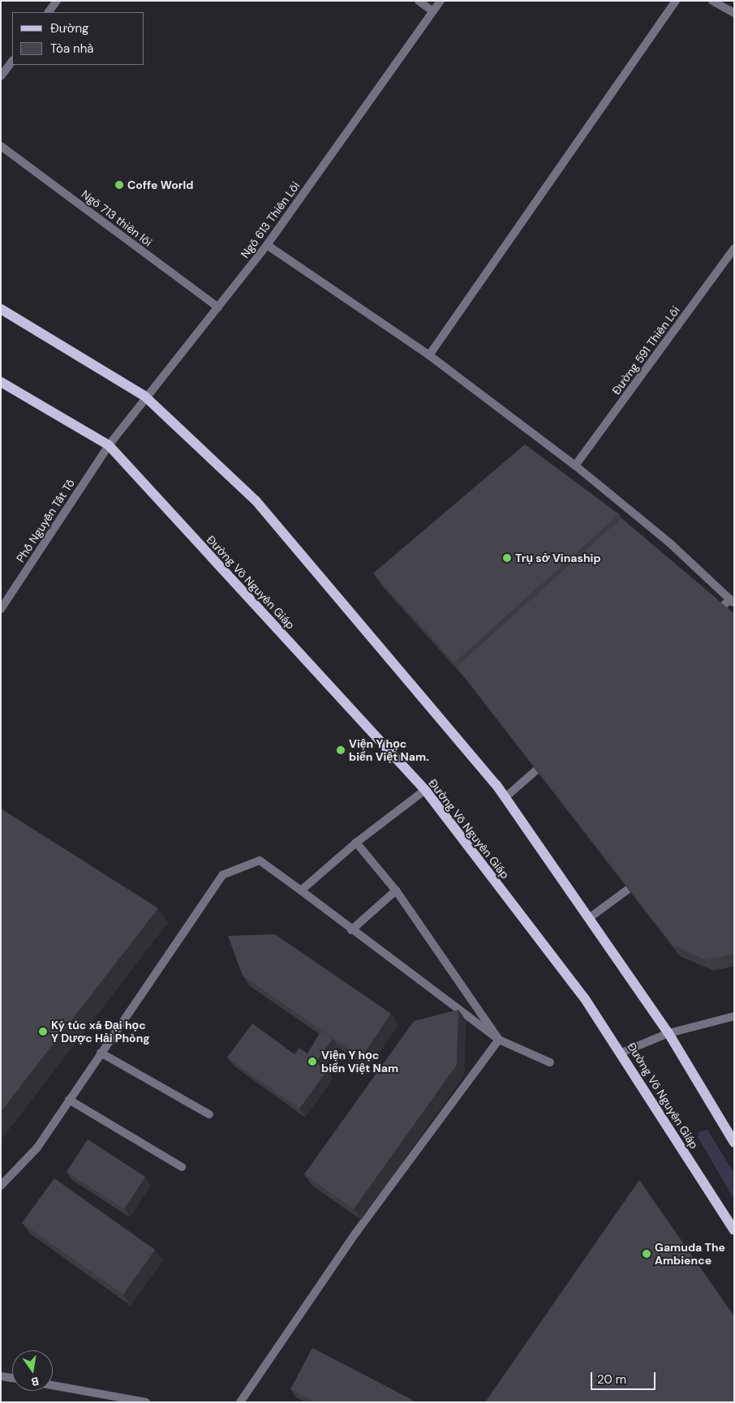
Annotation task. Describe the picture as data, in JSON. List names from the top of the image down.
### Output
{
  "streets": {
    "main road": ["Đường Võ Nguyên Giáp"],
    "street": [
      "Ngõ 713 thiên lôi",
      "Ngõ 613 Thiên Lôi",
      "Đường 591 Thiên Lôi",
      "Phố Nguyễn Tất Tố"
    ]
  },
  "crossings": [
    ["Ngõ 713 thiên lôi", "Ngõ 613 Thiên Lôi"],
    ["Ngõ 613 Thiên Lôi", "Phố Nguyễn Tất Tố"],
    ["Ngõ 613 Thiên Lôi", "Đường Võ Nguyên Giáp"],
    ["Phố Nguyễn Tất Tố", "Đường Võ Nguyên Giáp"]
  ],
  "places": [
    "Coffe World",
    "Trụ sở Vinaship",
    "Viện Y học biển Việt Nam.",
    "Ký túc xá Đại học Y Dược Hải Phòng",
    "Viện Y học biển Việt Nam",
    "Gamuda The Ambience"
  ],
  "legend": ["Đường", "Tòa nhà"],
  "scale_bar": "20 m",
  "north": "bottom"
}
